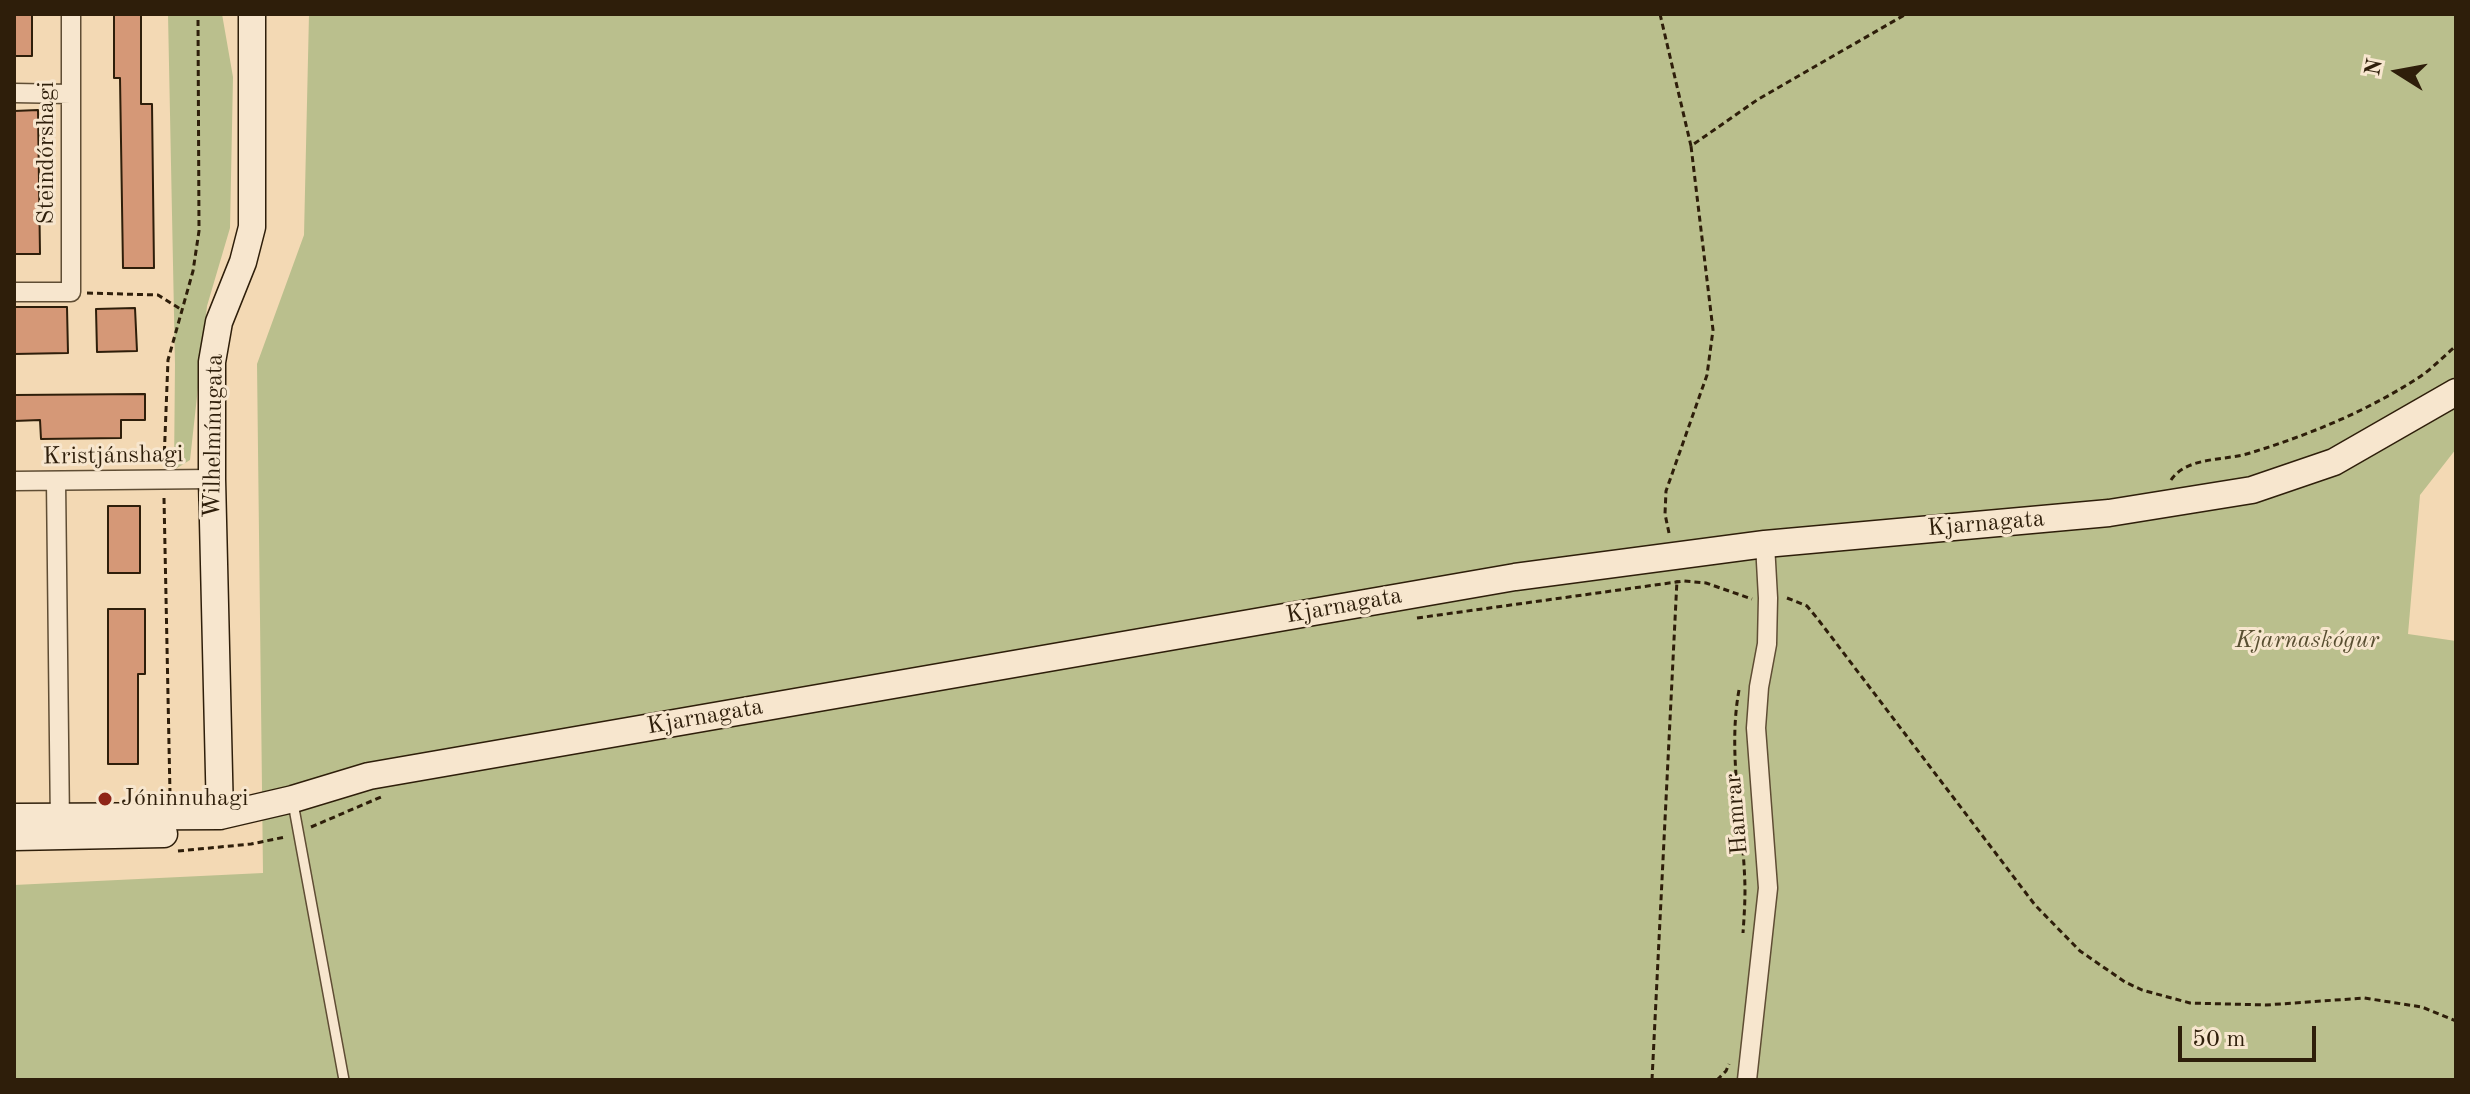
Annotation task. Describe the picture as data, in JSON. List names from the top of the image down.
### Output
{
  "streets": {
    "street": [
      "Steindórshagi",
      "Wilhelmínugata",
      "Kristjánshagi",
      "Kjarnagata",
      "Hamrar"
    ]
  },
  "crossings": [
    ["Wilhelmínugata", "Kristjánshagi"],
    ["Wilhelmínugata", "Kjarnagata"],
    ["Kjarnagata", "Hamrar"]
  ],
  "parks": ["Kjarnaskógur"],
  "places": ["Jóninnuhagi"],
  "scale_bar": "50 m",
  "north": "left"
}
